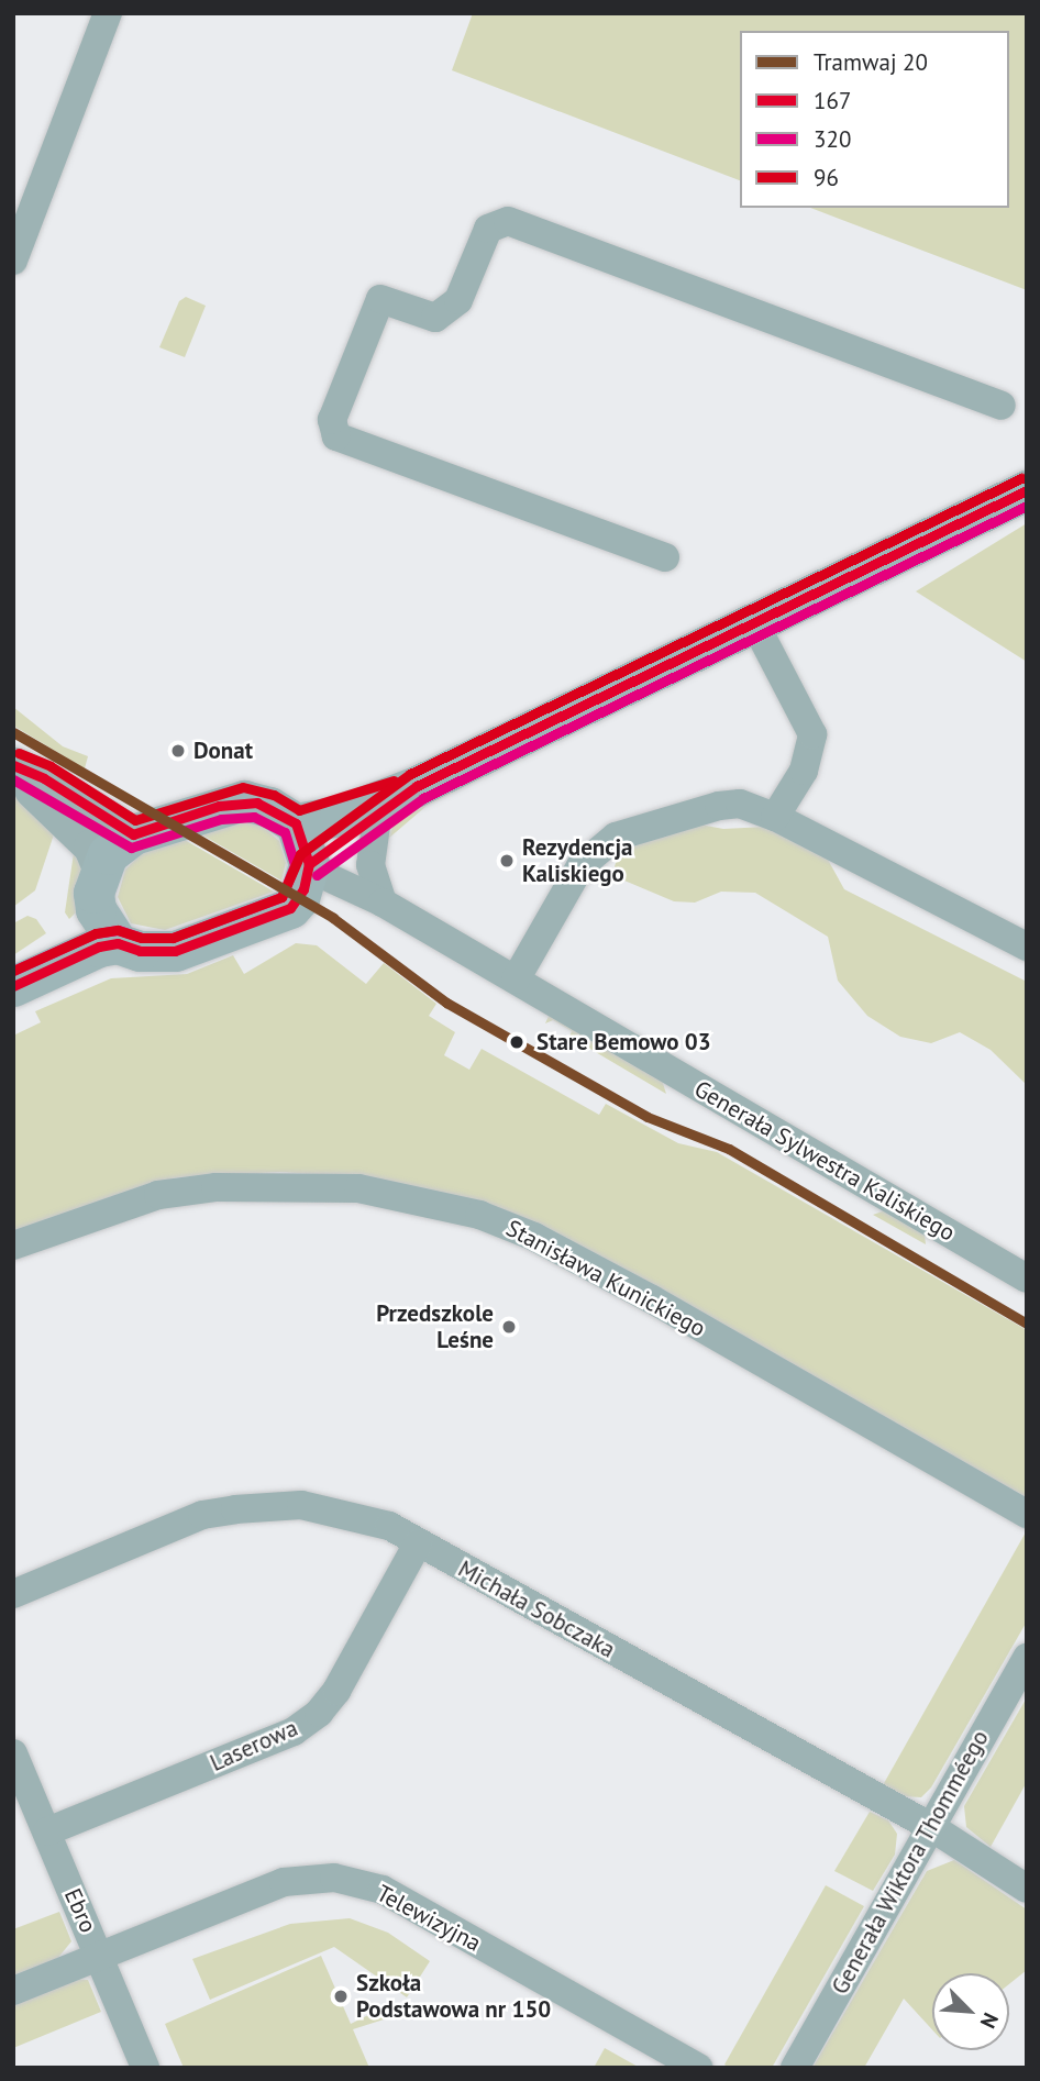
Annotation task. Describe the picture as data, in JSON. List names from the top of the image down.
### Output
{
  "streets": {
    "street": [
      "Generała Sylwestra Kaliskiego",
      "Stanisława Kunickiego",
      "Michała Sobczaka",
      "Laserowa",
      "Generała Wiktora Thomméego",
      "Ebro",
      "Telewizyjna"
    ]
  },
  "crossings": [
    ["Michała Sobczaka", "Laserowa"],
    ["Michała Sobczaka", "Generała Wiktora Thomméego"],
    ["Laserowa", "Ebro"],
    ["Ebro", "Telewizyjna"]
  ],
  "places": [
    "Donat",
    "Rezydencja Kaliskiego",
    "Stare Bemowo 03",
    "Przedszkole Leśne",
    "Szkoła Podstawowa nr 150"
  ],
  "lines": [
    "transit line 96",
    "transit line 167",
    "transit line 320",
    "tram line 20"
  ],
  "legend": [
    "Tramwaj 20",
    "167",
    "320",
    "96"
  ],
  "north": "bottom right"
}
